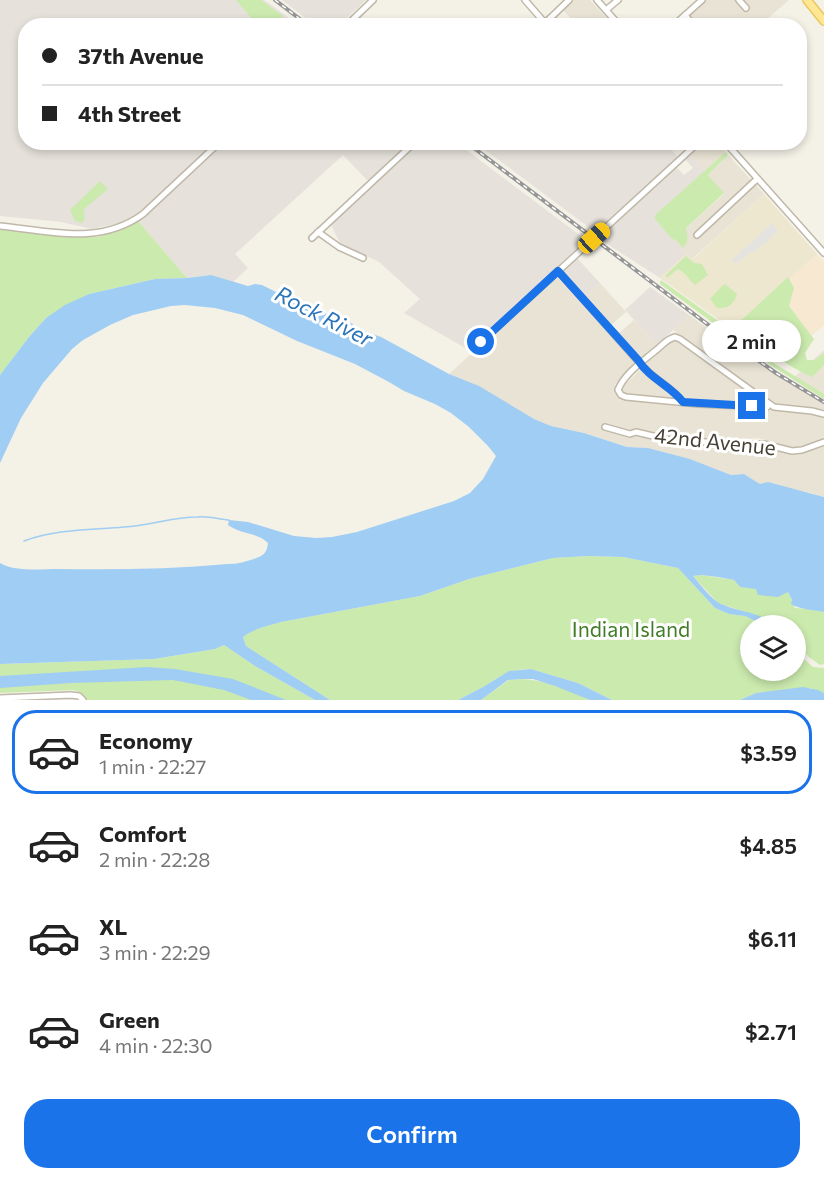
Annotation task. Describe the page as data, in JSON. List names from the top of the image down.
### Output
{
  "streets": {
    "street": ["42nd Avenue"]
  },
  "water": ["Rock River"],
  "parks": ["Indian Island"],
  "page": {
    "banner": ["37th Avenue", "4th Street"],
    "bubble": "2 min",
    "list": [
      {
        "name": "Economy",
        "note": "1 min · 22:27",
        "value": "$3.59"
      },
      {
        "name": "Comfort",
        "note": "2 min · 22:28",
        "value": "$4.85"
      },
      {
        "name": "XL",
        "note": "3 min · 22:29",
        "value": "$6.11"
      },
      {
        "name": "Green",
        "note": "4 min · 22:30",
        "value": "$2.71"
      }
    ],
    "buttons": "Confirm"
  }
}
